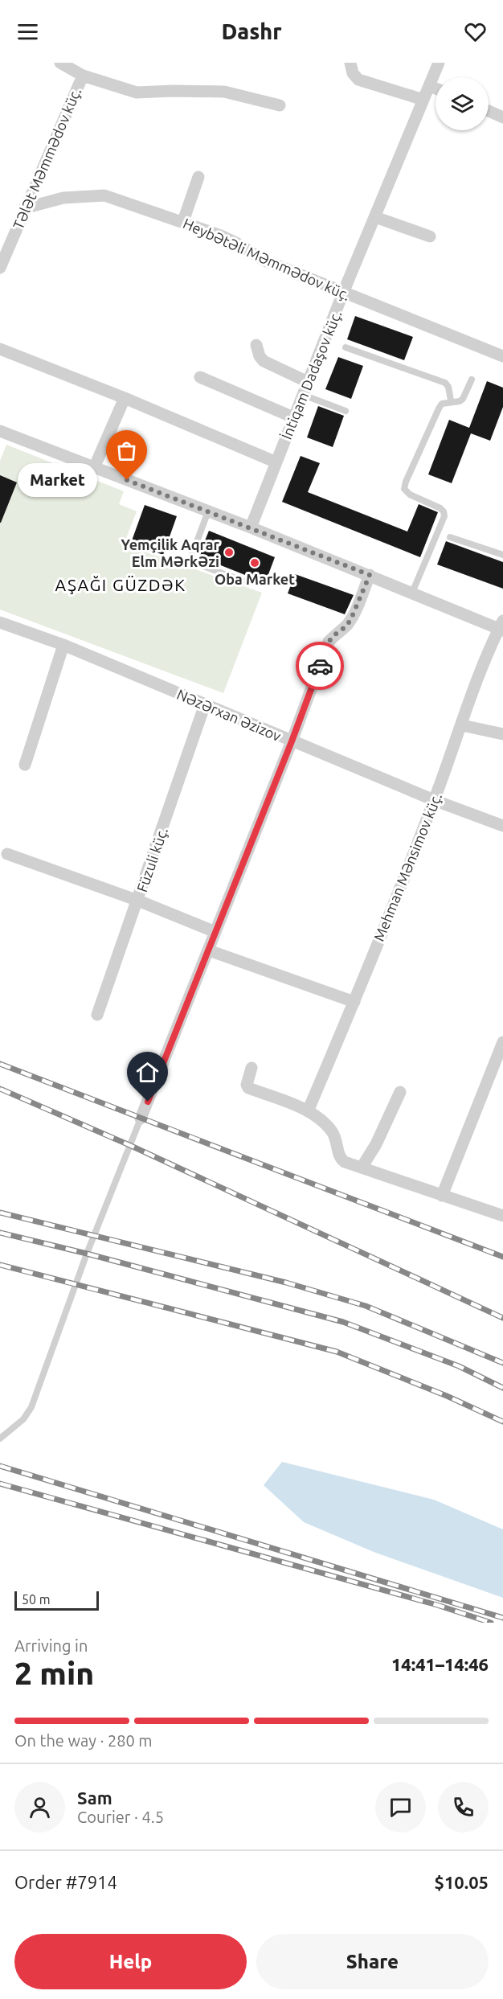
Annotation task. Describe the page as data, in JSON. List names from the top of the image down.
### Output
{
  "streets": {
    "street": [
      "Tələt Məmmədov küç.",
      "Heybətəli Məmmədov küç.",
      "İntiqam Dadaşov küç.",
      "Nəzərxan Əzizov",
      "Füzuli küç.",
      "Mehman Mənsimov küç."
    ]
  },
  "crossings": [
    ["Tələt Məmmədov küç.", "Heybətəli Məmmədov küç."],
    ["Heybətəli Məmmədov küç.", "İntiqam Dadaşov küç."],
    ["Nəzərxan Əzizov", "Füzuli küç."],
    ["Nəzərxan Əzizov", "Mehman Mənsimov küç."]
  ],
  "districts": ["AŞAĞI GÜZDƏK"],
  "places": ["Market", "Yemçilik Aqrar Elm Mərkəzi", "Oba Market"],
  "scale_bar": "50 m",
  "page": {
    "header": "Dashr",
    "bubble": "Market",
    "scale": "50 m",
    "heading": ["2 min", "Arriving in", "14:41–14:46"],
    "panel": [
      "Sam",
      "Courier · 4.5",
      "Order #7914",
      "$10.05"
    ],
    "bar": "On the way · 280 m",
    "buttons": ["Help", "Share"]
  }
}
